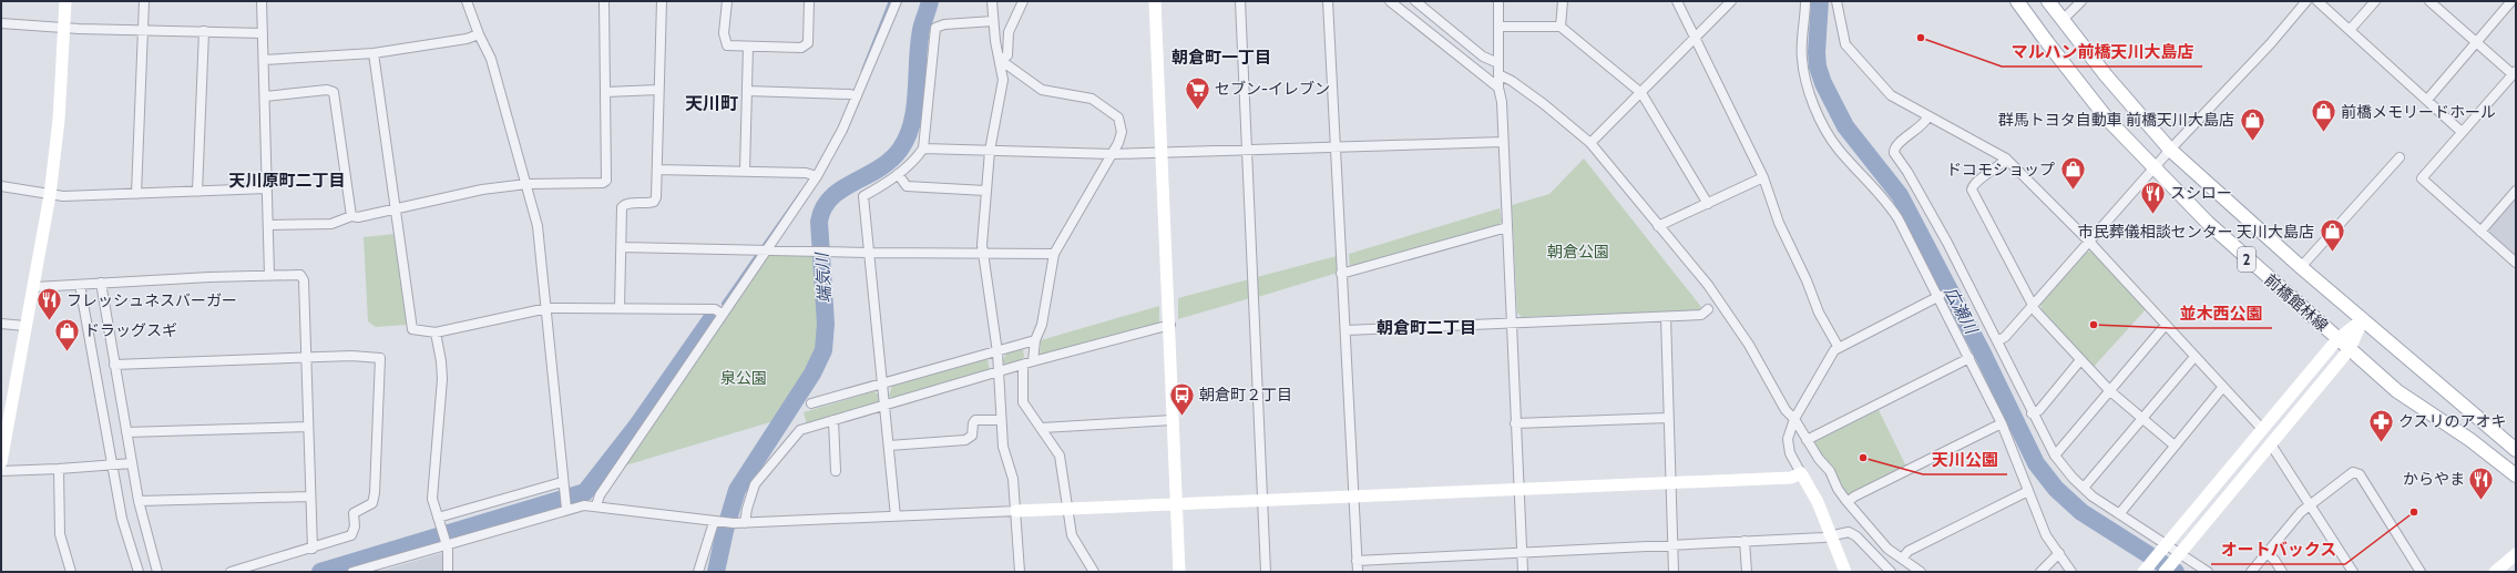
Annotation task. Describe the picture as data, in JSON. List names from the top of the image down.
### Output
{
  "streets": {
    "main road": ["2", "前橋館林線"]
  },
  "districts": [
    "朝倉町一丁目",
    "天川町",
    "天川原町二丁目",
    "朝倉町二丁目"
  ],
  "water": ["端気川", "広瀬川"],
  "parks": ["朝倉公園", "泉公園"],
  "places": {
    "other": [
      "マルハン前橋天川大島店",
      "並木西公園",
      "天川公園",
      "オートバックス"
    ],
    "supermarket": ["セブン-イレブン"],
    "shop": [
      "前橋メモリードホール",
      "群馬トヨタ自動車 前橋天川大島店",
      "ドコモショップ",
      "市民葬儀相談センター 天川大島店",
      "ドラッグスギ"
    ],
    "restaurant": ["スシロー", "フレッシュネスバーガー", "からやま"],
    "bus stop": ["朝倉町２丁目"],
    "pharmacy": ["クスリのアオキ"]
  }
}
